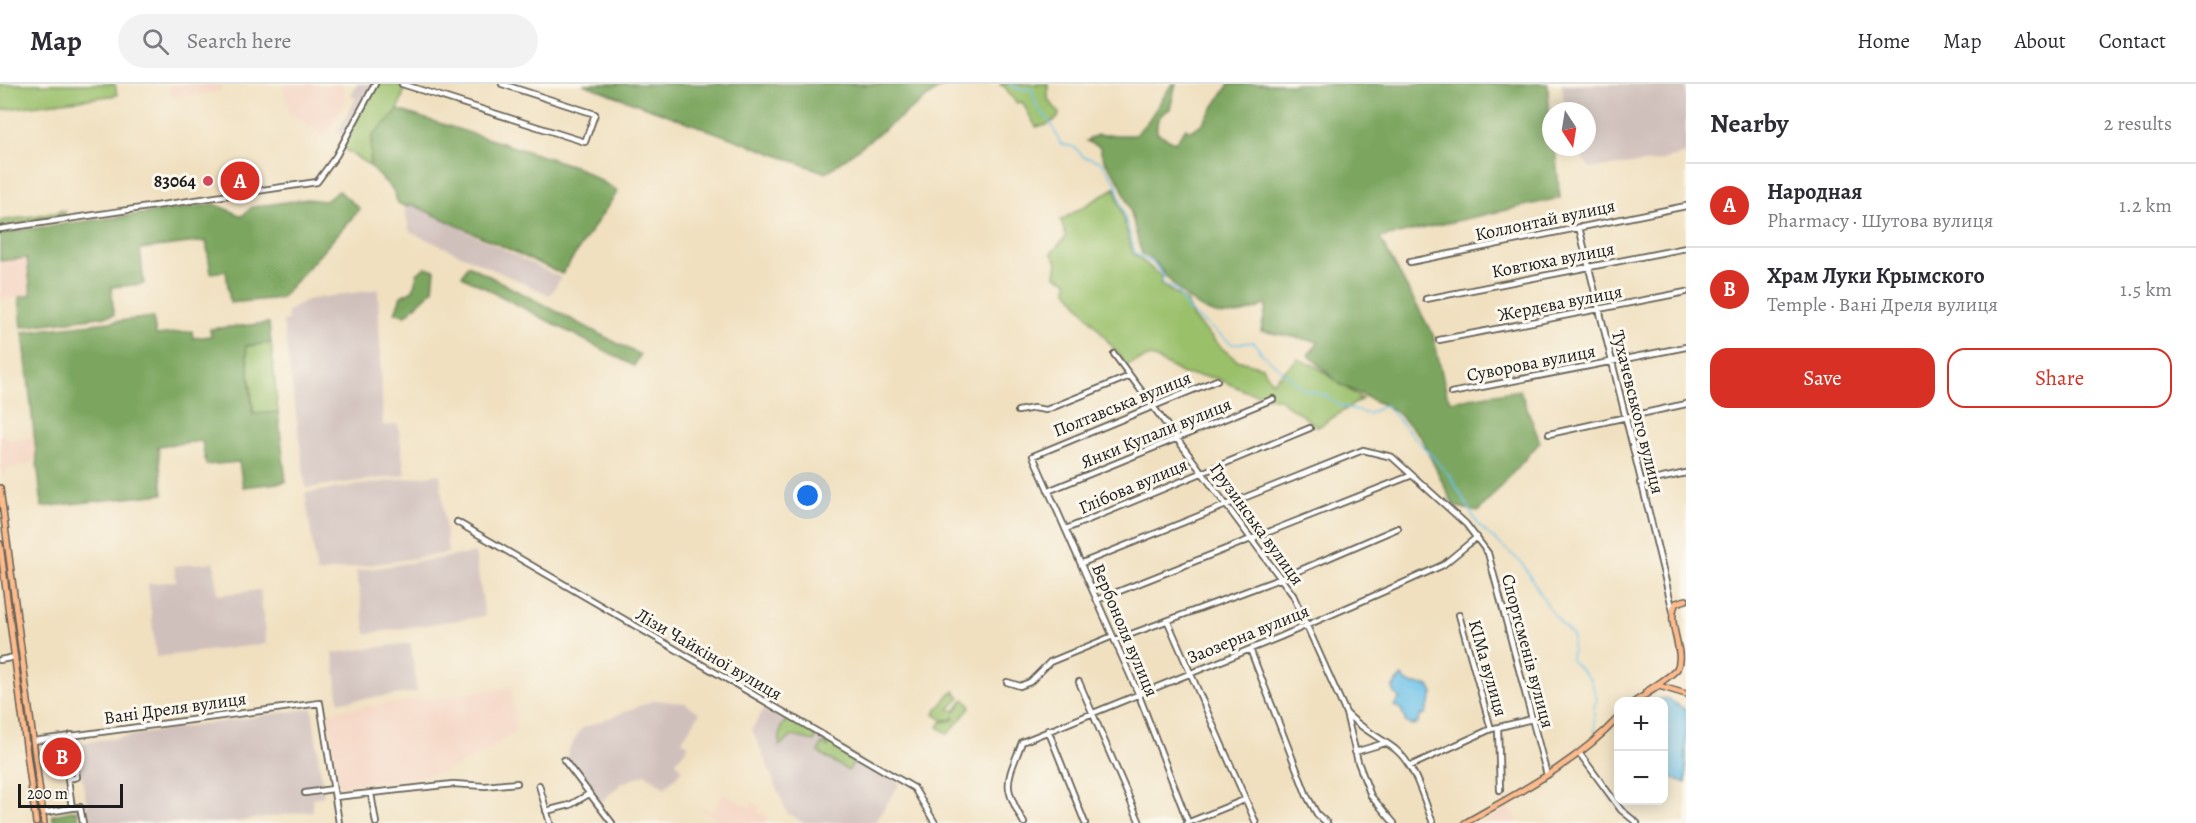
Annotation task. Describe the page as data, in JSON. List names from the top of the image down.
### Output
{
  "streets": {
    "main road": ["Тухачевського вулиця"],
    "street": [
      "Коллонтай вулиця",
      "Ковтюха вулиця",
      "Жердєва вулиця",
      "Суворова вулиця",
      "Полтавська вулиця",
      "Янки Купали вулиця",
      "Глібова вулиця",
      "Грузинська вулиця",
      "Вербоноля вулиця",
      "Заозерна вулиця",
      "Спортсменів вулиця",
      "Лізи Чайкіної вулиця",
      "КІМа вулиця",
      "Вані Дреля вулиця"
    ]
  },
  "crossings": [
    ["Коллонтай вулиця", "Тухачевського вулиця"],
    ["Ковтюха вулиця", "Тухачевського вулиця"],
    ["Жердєва вулиця", "Тухачевського вулиця"],
    ["Суворова вулиця", "Тухачевського вулиця"],
    ["Полтавська вулиця", "Грузинська вулиця"],
    ["Полтавська вулиця", "Вербоноля вулиця"],
    ["Янки Купали вулиця", "Грузинська вулиця"],
    ["Янки Купали вулиця", "Вербоноля вулиця"],
    ["Глібова вулиця", "Грузинська вулиця"],
    ["Глібова вулиця", "Вербоноля вулиця"],
    ["Грузинська вулиця", "Заозерна вулиця"],
    ["Грузинська вулиця", "Спортсменів вулиця"],
    ["Вербоноля вулиця", "Заозерна вулиця"],
    ["Вербоноля вулиця", "Спортсменів вулиця"],
    ["Заозерна вулиця", "Спортсменів вулиця"],
    ["Спортсменів вулиця", "КІМа вулиця"]
  ],
  "places": ["83064"],
  "scale_bar": "200 m",
  "north": "bottom",
  "page": {
    "header": "Map",
    "search": "Search here",
    "nav": [
      "Home",
      "Map",
      "About",
      "Contact"
    ],
    "heading": ["Nearby", "2 results"],
    "pins": ["A", "B"],
    "list": [
      {
        "mark": "A",
        "name": "Народная",
        "note": "Pharmacy · Шутова вулиця",
        "value": "1.2 km"
      },
      {
        "mark": "B",
        "name": "Храм Луки Крымского",
        "note": "Temple · Вані Дреля вулиця",
        "value": "1.5 km"
      }
    ],
    "buttons": ["Save", "Share"],
    "map_buttons": ["+", "−"],
    "scale": "200 m"
  }
}
